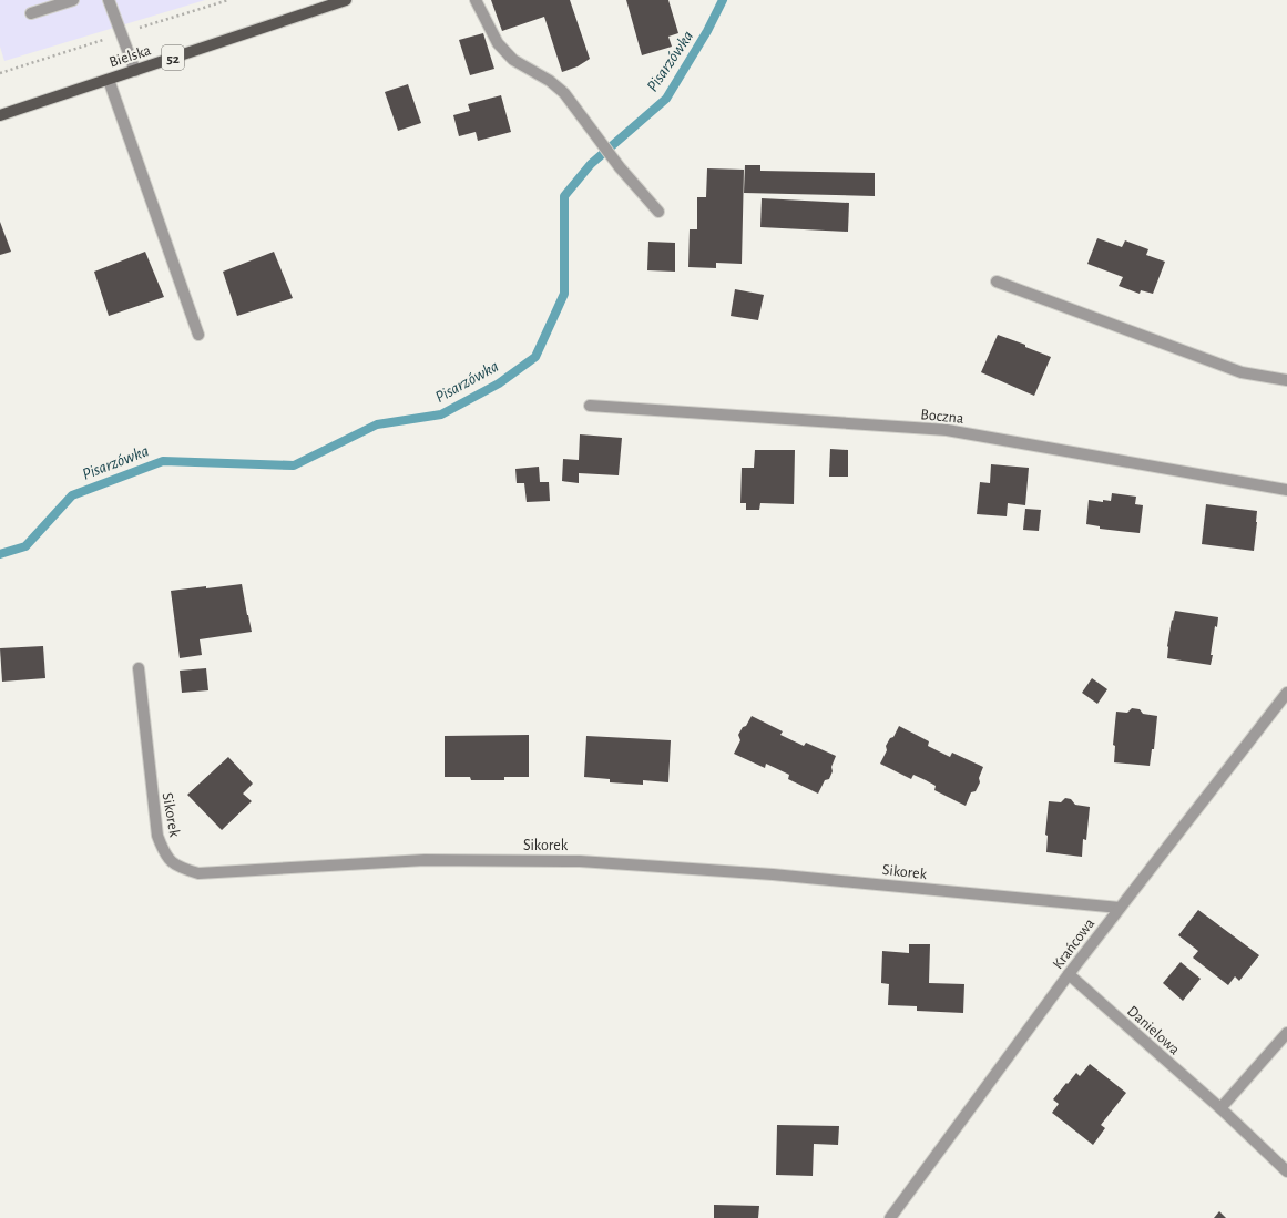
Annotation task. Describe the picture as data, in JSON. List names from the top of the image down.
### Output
{
  "streets": {
    "main road": ["Bielska", "52"],
    "street": [
      "Boczna",
      "Sikorek",
      "Krańcowa",
      "Danielowa"
    ]
  },
  "crossings": [
    ["Sikorek", "Krańcowa"],
    ["Krańcowa", "Danielowa"]
  ],
  "water": ["Pisarzówka"]
}
